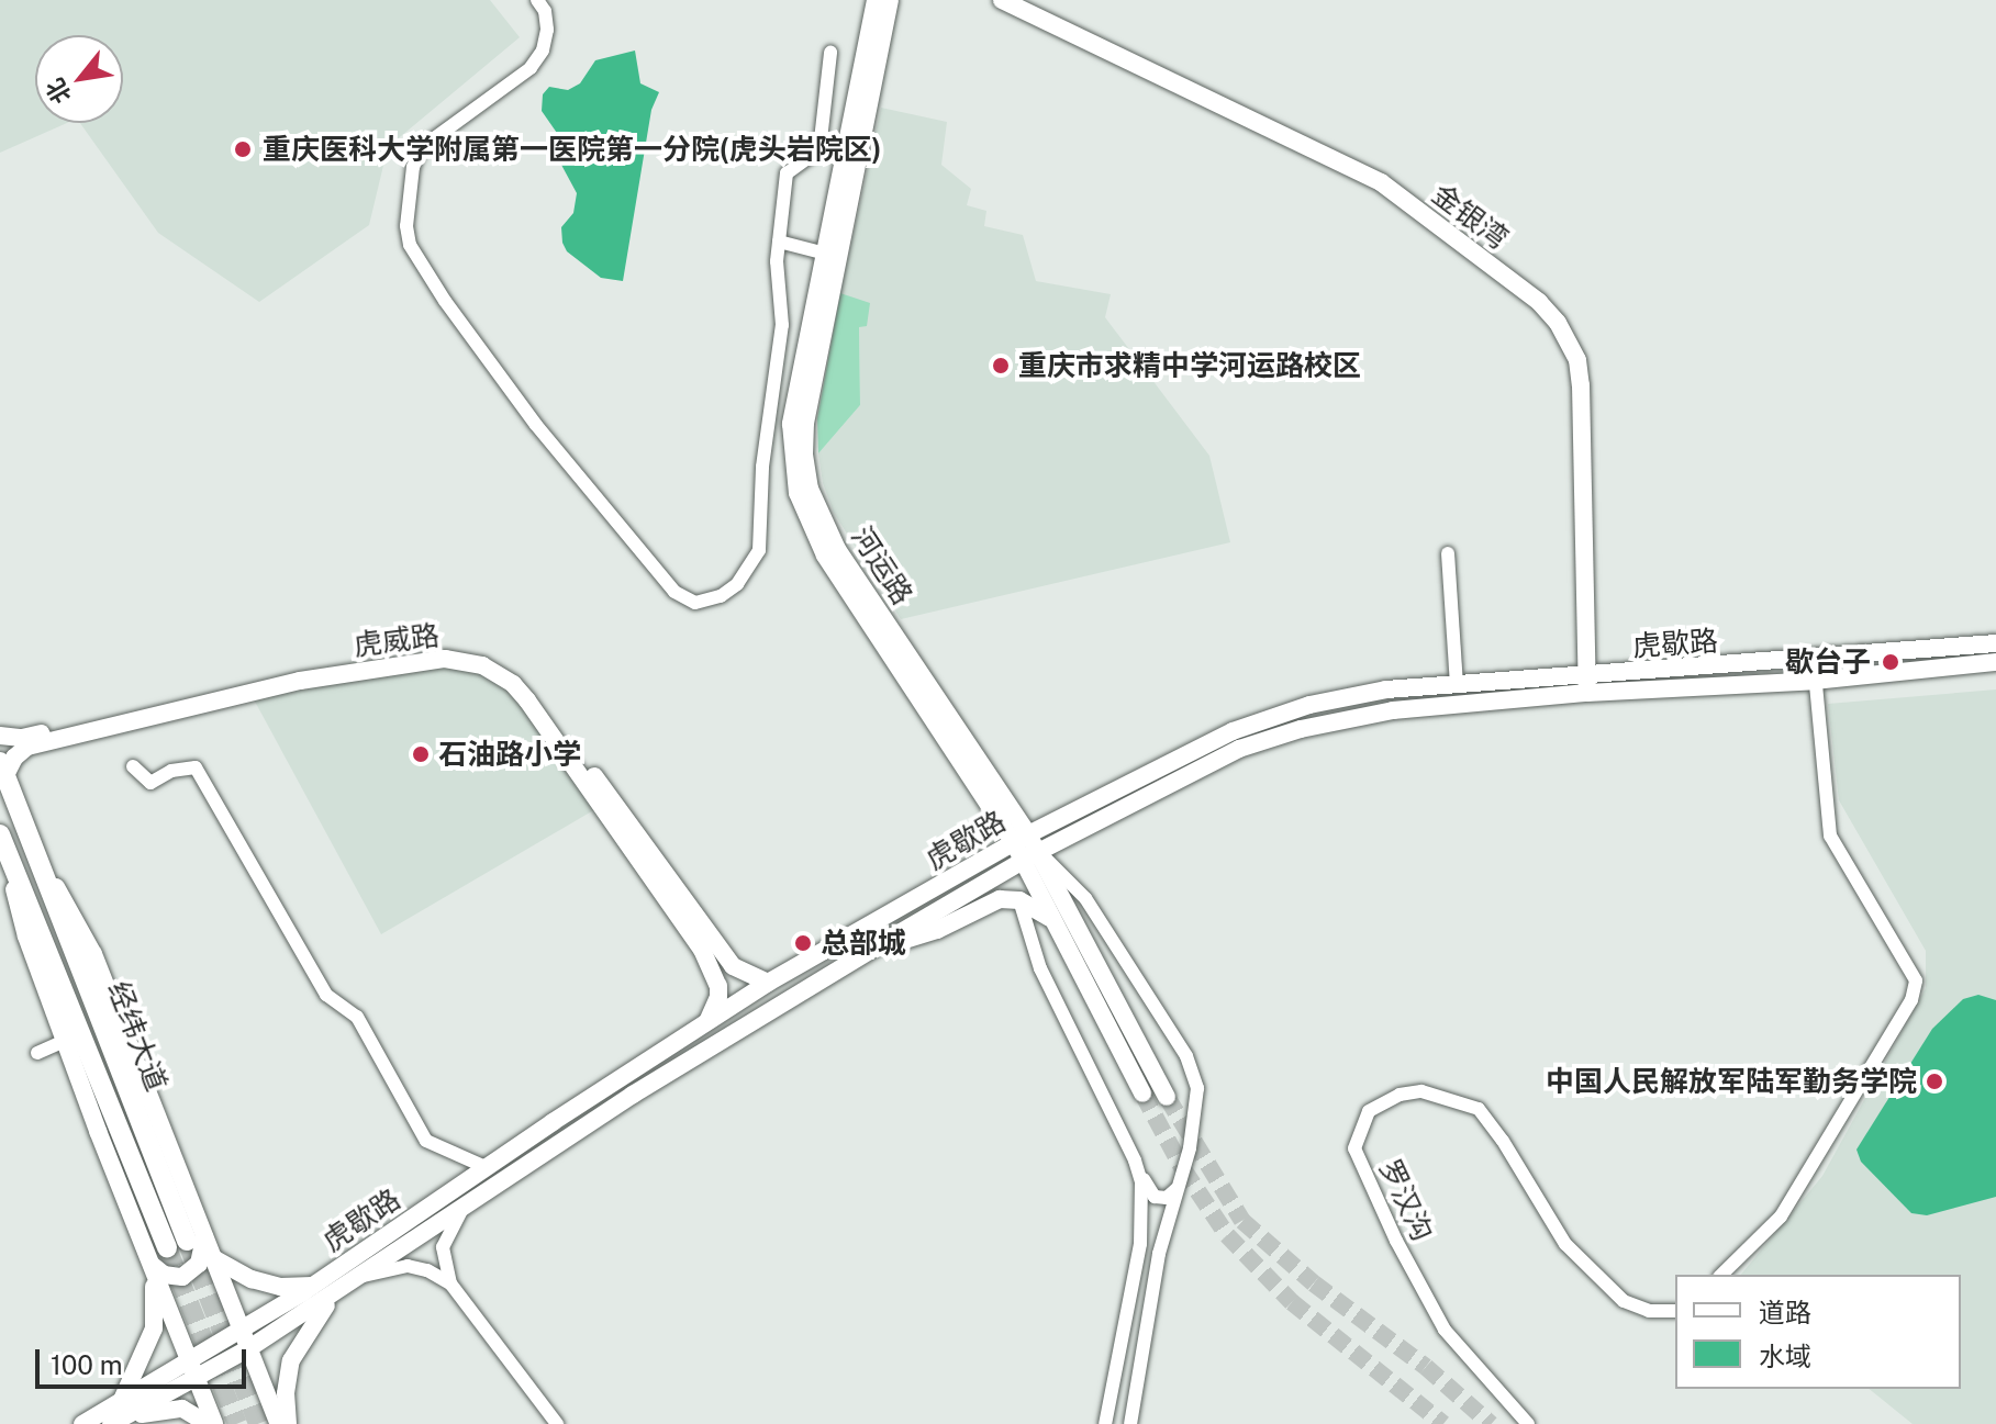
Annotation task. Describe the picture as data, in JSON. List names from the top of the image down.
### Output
{
  "streets": {
    "main road": [
      "金银湾",
      "河运路",
      "虎威路",
      "虎歇路",
      "经纬大道"
    ],
    "street": ["罗汉沟"]
  },
  "crossings": [
    ["金银湾", "虎歇路"],
    ["河运路", "虎歇路"],
    ["虎威路", "虎歇路"],
    ["虎威路", "经纬大道"]
  ],
  "places": [
    "重庆医科大学附属第一医院第一分院(虎头岩院区)",
    "重庆市求精中学河运路校区",
    "歇台子",
    "石油路小学",
    "总部城",
    "中国人民解放军陆军勤务学院"
  ],
  "legend": ["道路", "水域"],
  "scale_bar": "100 m",
  "north": "bottom left"
}
